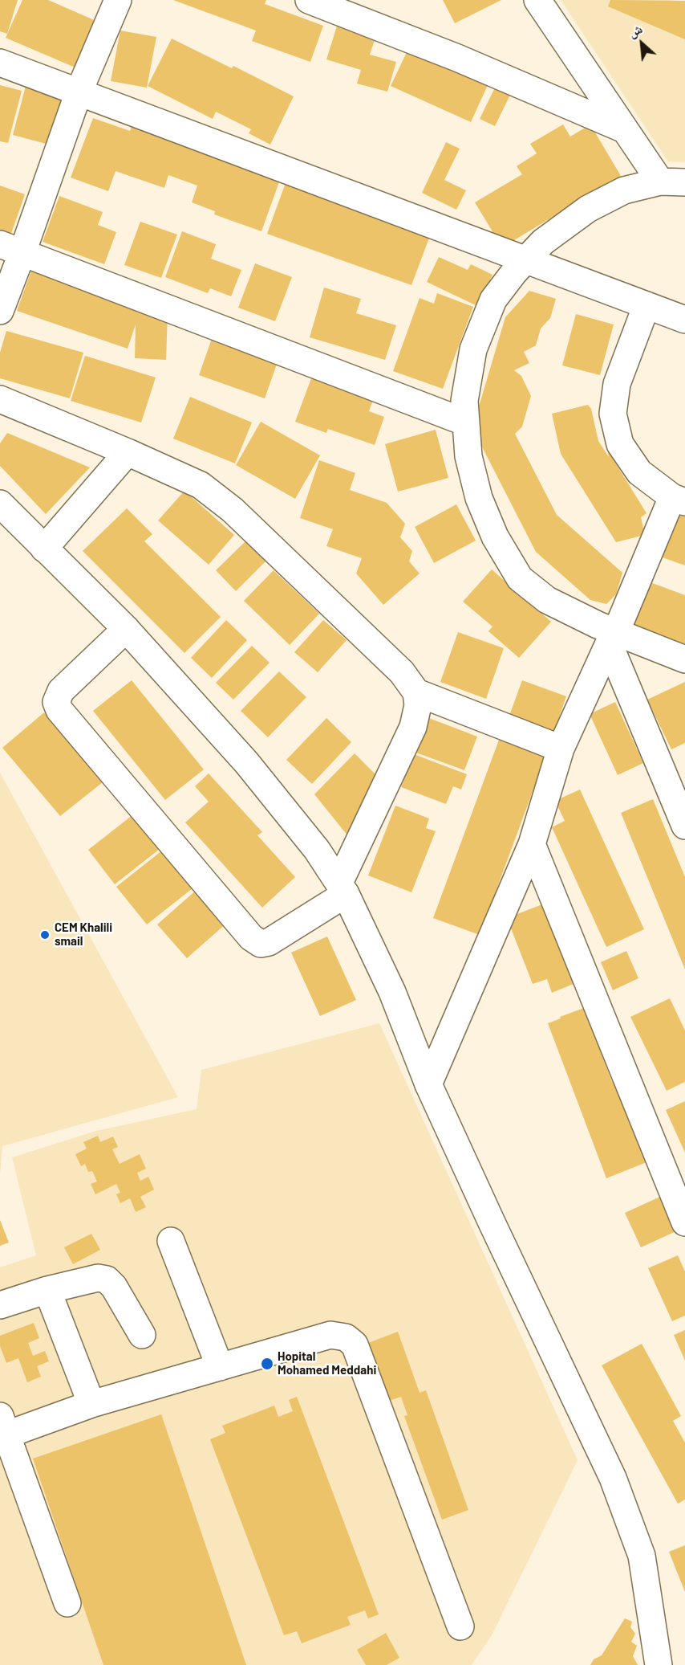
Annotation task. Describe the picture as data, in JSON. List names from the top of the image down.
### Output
{
  "places": ["CEM Khalili smail", "Hopital Mohamed Meddahi"],
  "north": "top left"
}
